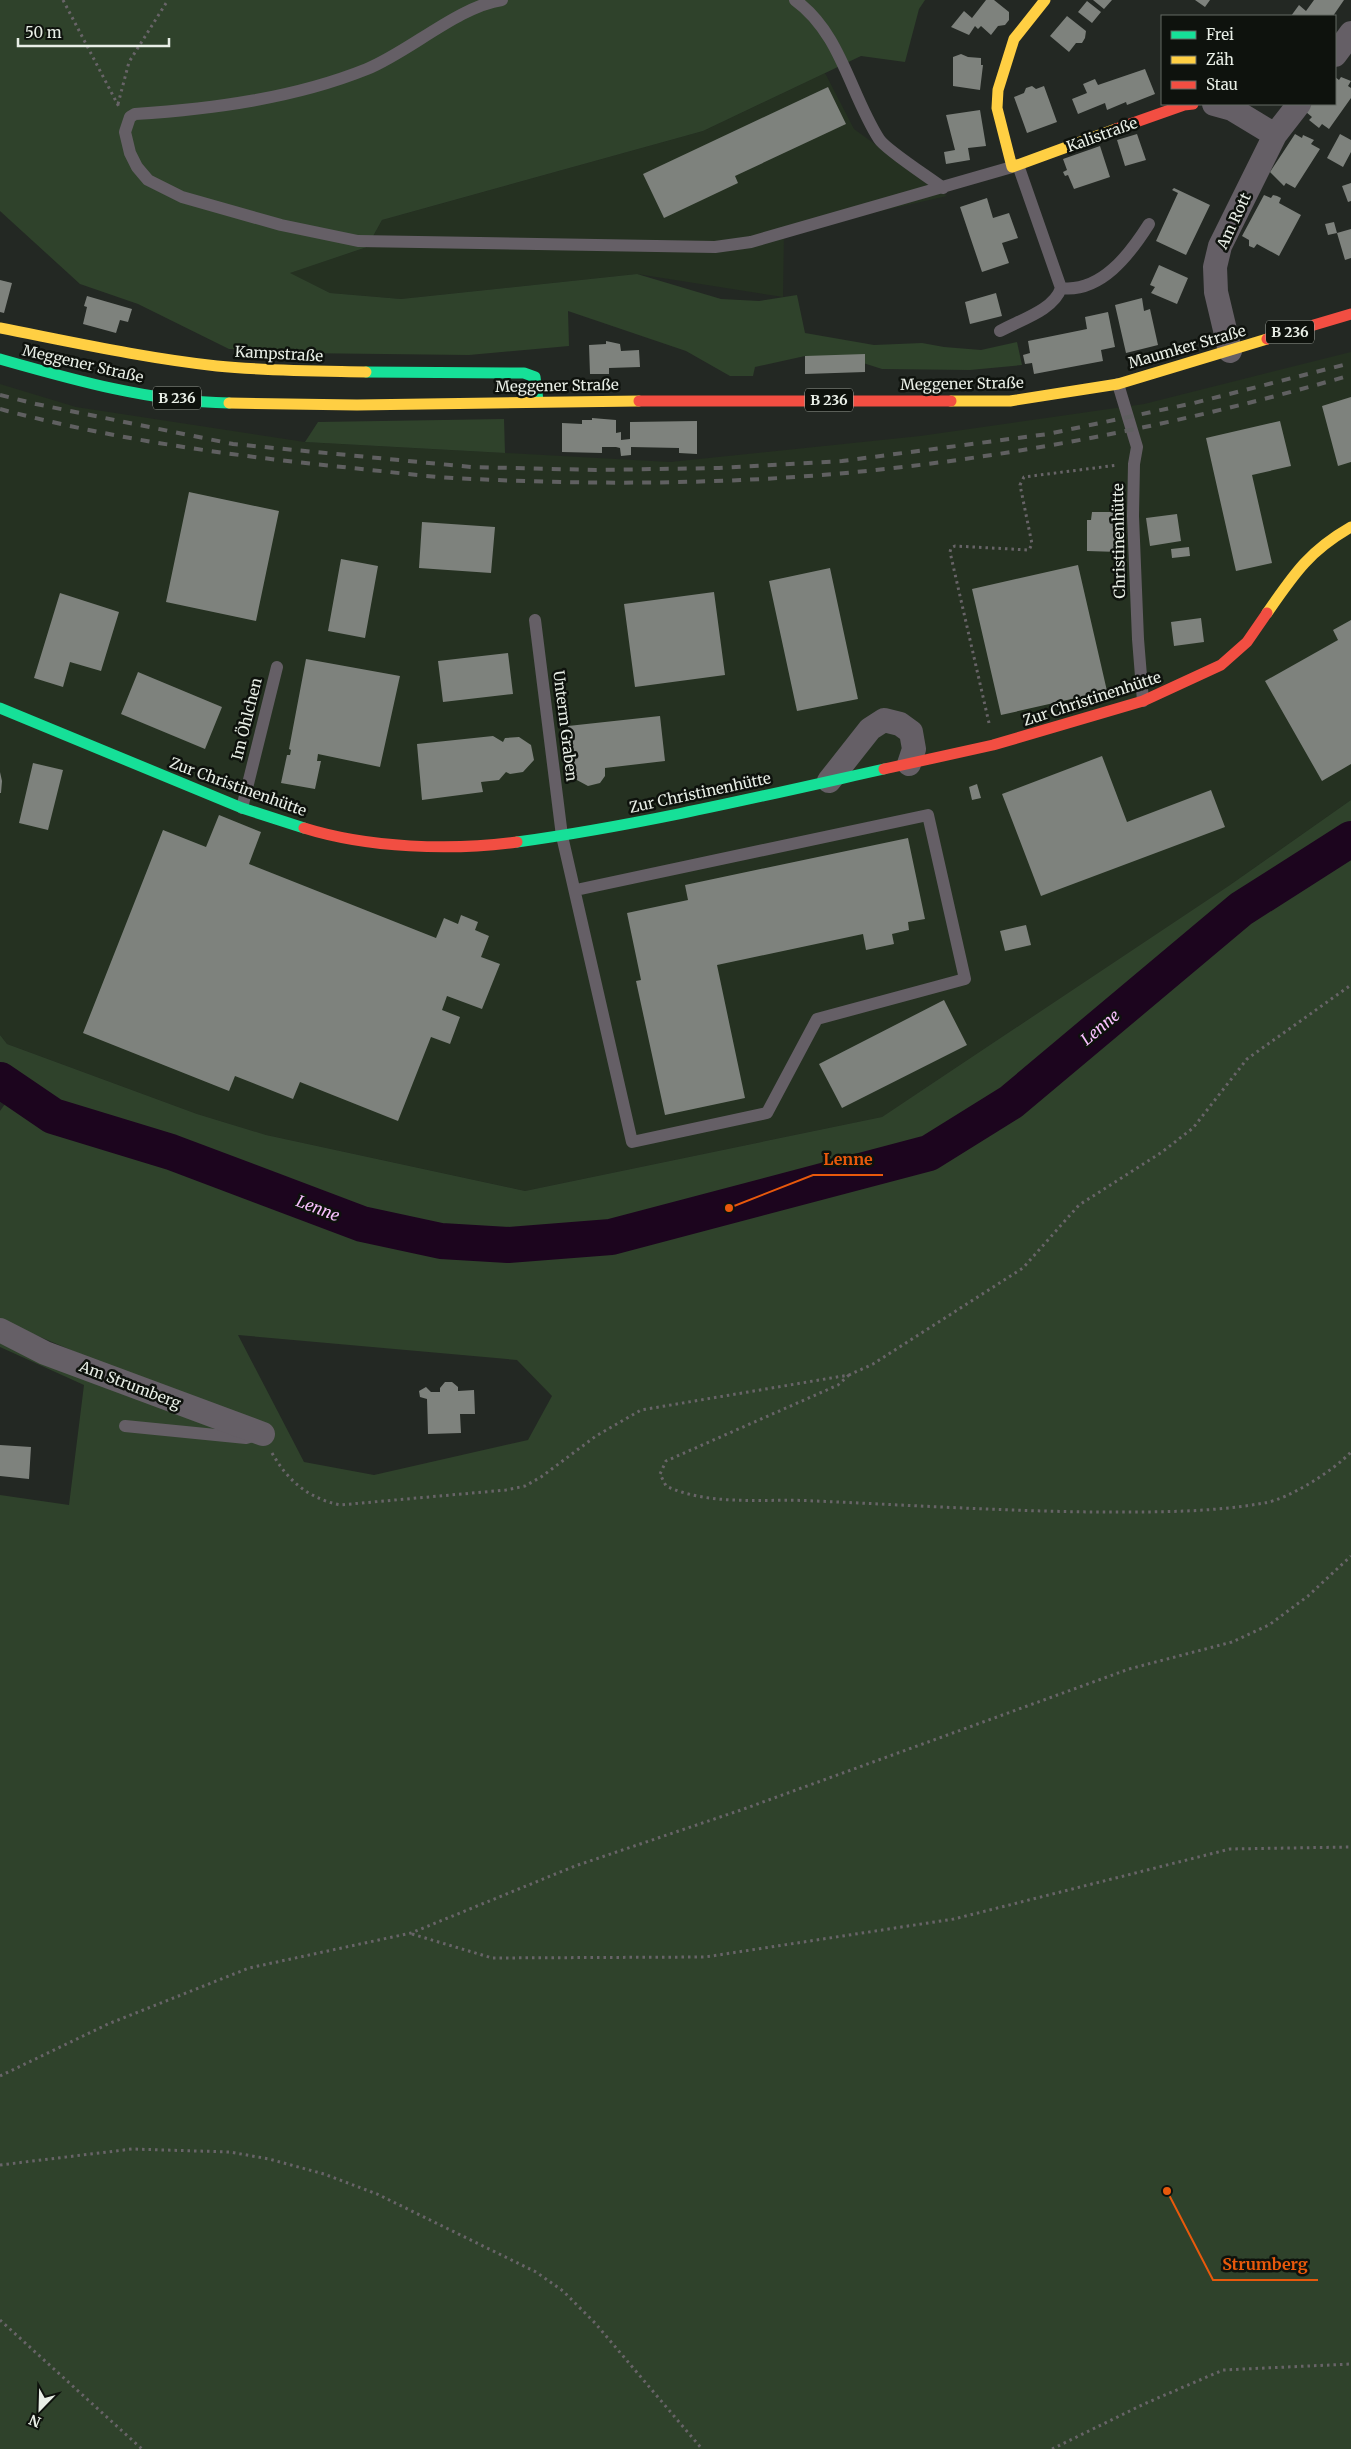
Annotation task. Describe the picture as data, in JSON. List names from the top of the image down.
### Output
{
  "streets": {
    "street": [
      "Kalistraße",
      "Am Rott",
      "B 236",
      "Maumker Straße",
      "Kampstraße",
      "Meggener Straße",
      "Zur Christinenhütte",
      "Am Strumberg"
    ],
    "lane": ["Christinenhütte", "Im Öhlchen", "Unterm Graben"]
  },
  "crossings": [
    ["Am Rott", "Maumker Straße"],
    ["Maumker Straße", "Meggener Straße"],
    ["Maumker Straße", "Christinenhütte"],
    ["Kampstraße", "Meggener Straße"],
    ["Meggener Straße", "Christinenhütte"],
    ["Christinenhütte", "Zur Christinenhütte"],
    ["Zur Christinenhütte", "Im Öhlchen"],
    ["Zur Christinenhütte", "Unterm Graben"]
  ],
  "water": ["Lenne"],
  "places": ["Lenne", "Strumberg"],
  "legend": ["Frei", "Zäh", "Stau"],
  "scale_bar": "50 m",
  "north": "bottom left"
}
